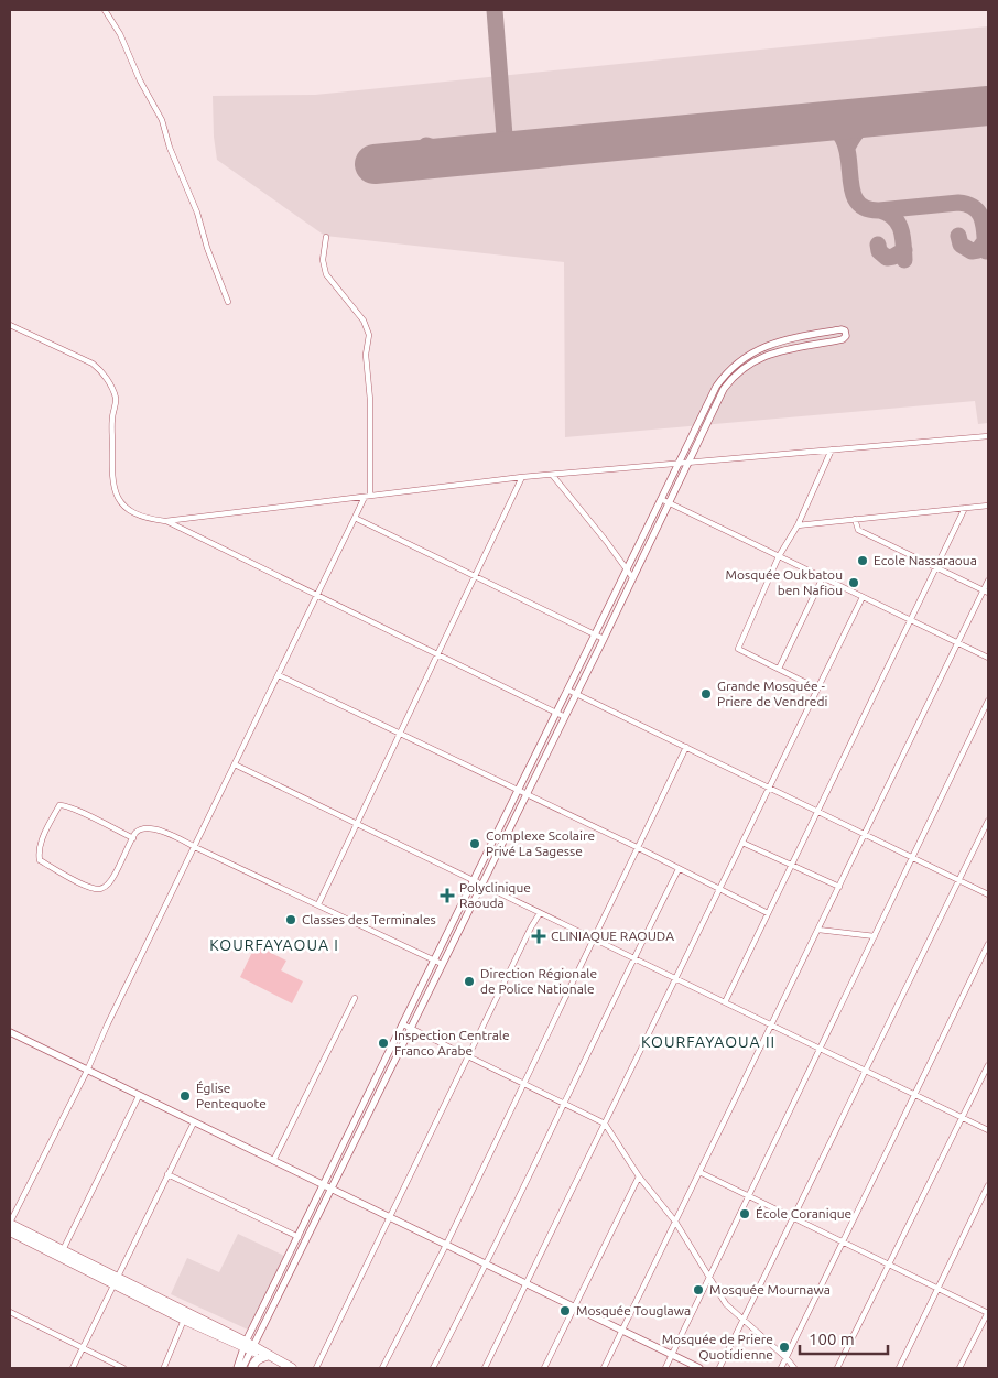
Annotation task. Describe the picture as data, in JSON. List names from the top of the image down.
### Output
{
  "districts": ["KOURFAYAOUA I", "KOURFAYAOUA II"],
  "places": {
    "other": [
      "Ecole Nassaraoua",
      "Mosquée Oukbatou ben Nafiou",
      "Grande Mosquée - Priere de Vendredi",
      "Complexe Scolaire Privé La Sagesse",
      "Classes des Terminales",
      "Direction Régionale de Police Nationale",
      "Inspection Centrale Franco Arabe",
      "Église Pentequote",
      "École Coranique",
      "Mosquée Mournawa",
      "Mosquée Touglawa",
      "Mosquée de Priere Quotidienne"
    ],
    "health": ["Polyclinique Raouda", "CLINIAQUE RAOUDA"]
  },
  "scale_bar": "100 m"
}
